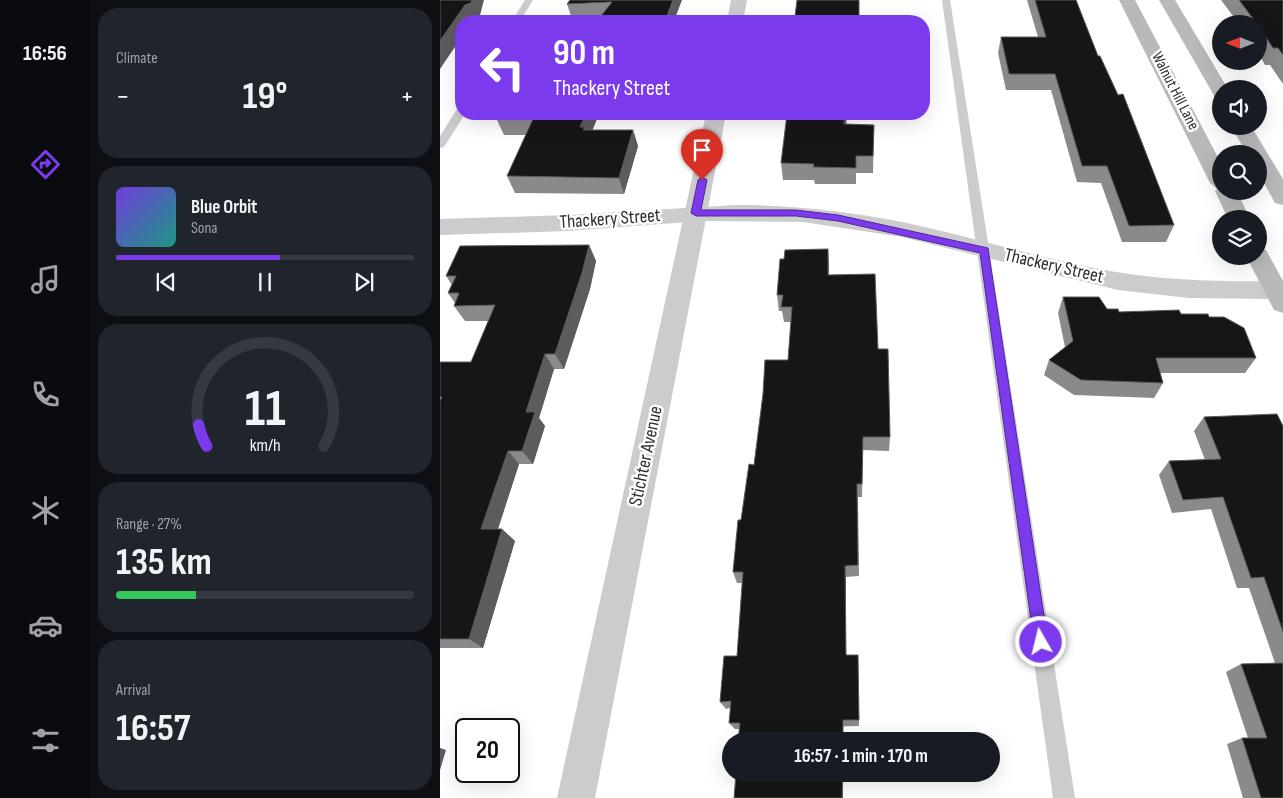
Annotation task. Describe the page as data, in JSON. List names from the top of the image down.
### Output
{
  "streets": {
    "main road": ["Walnut Hill Lane"],
    "street": ["Thackery Street", "Stichter Avenue"]
  },
  "crossings": [
    ["Thackery Street", "Stichter Avenue"]
  ],
  "north": "left",
  "page": {
    "tabs": "16:56",
    "tile": [
      "Climate",
      ["Range · 27%", "135 km"],
      ["Arrival", "16:57"]
    ],
    "turn": ["90 m", "Thackery Street"],
    "heat": ["−", "19°", "+"],
    "song": ["Blue Orbit", "Sona"],
    "limit": "20",
    "trip": "16:57 · 1 min · 170 m",
    "gauge": ["11", "km/h"]
  }
}
